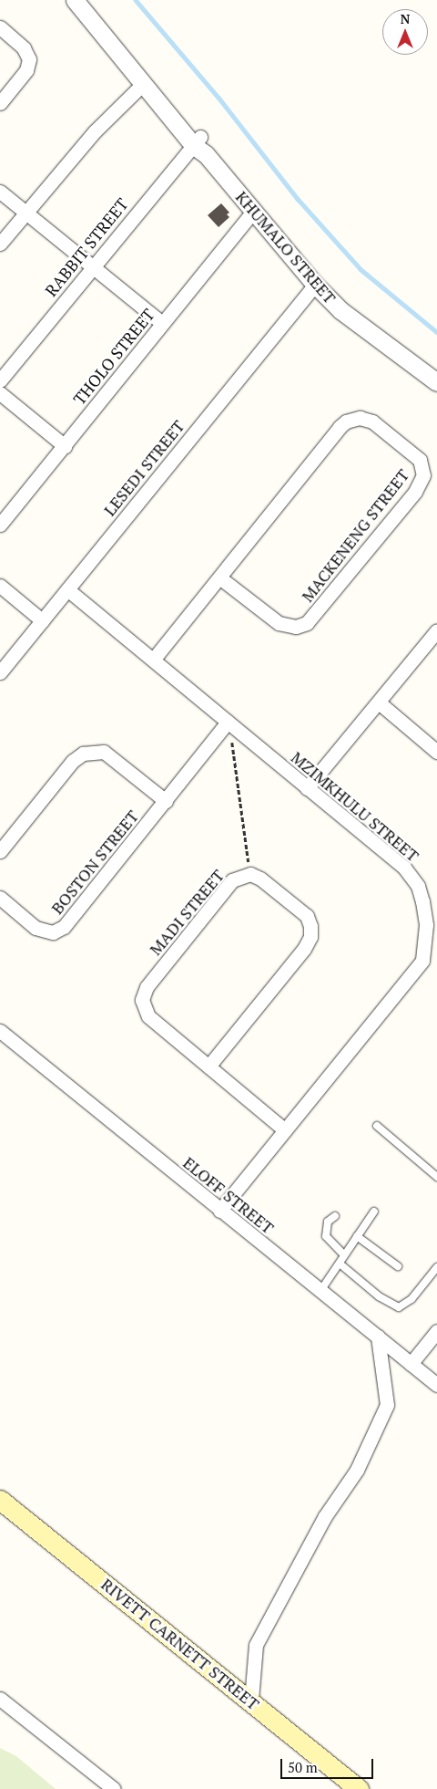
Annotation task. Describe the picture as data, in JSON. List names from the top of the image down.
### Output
{
  "streets": {
    "main road": ["RIVETT CARNETT STREET"],
    "street": [
      "RABBIT STREET",
      "KHUMALO STREET",
      "THOLO STREET",
      "LESEDI STREET",
      "MACKENENG STREET",
      "MZIMKHULU STREET",
      "BOSTON STREET",
      "MADI STREET",
      "ELOFF STREET"
    ]
  },
  "crossings": [
    ["RABBIT STREET", "KHUMALO STREET"],
    ["KHUMALO STREET", "THOLO STREET"],
    ["KHUMALO STREET", "LESEDI STREET"],
    ["LESEDI STREET", "MZIMKHULU STREET"],
    ["MACKENENG STREET", "MZIMKHULU STREET"],
    ["MZIMKHULU STREET", "BOSTON STREET"],
    ["MZIMKHULU STREET", "MADI STREET"],
    ["MZIMKHULU STREET", "ELOFF STREET"]
  ],
  "scale_bar": "50 m",
  "north": "top"
}
